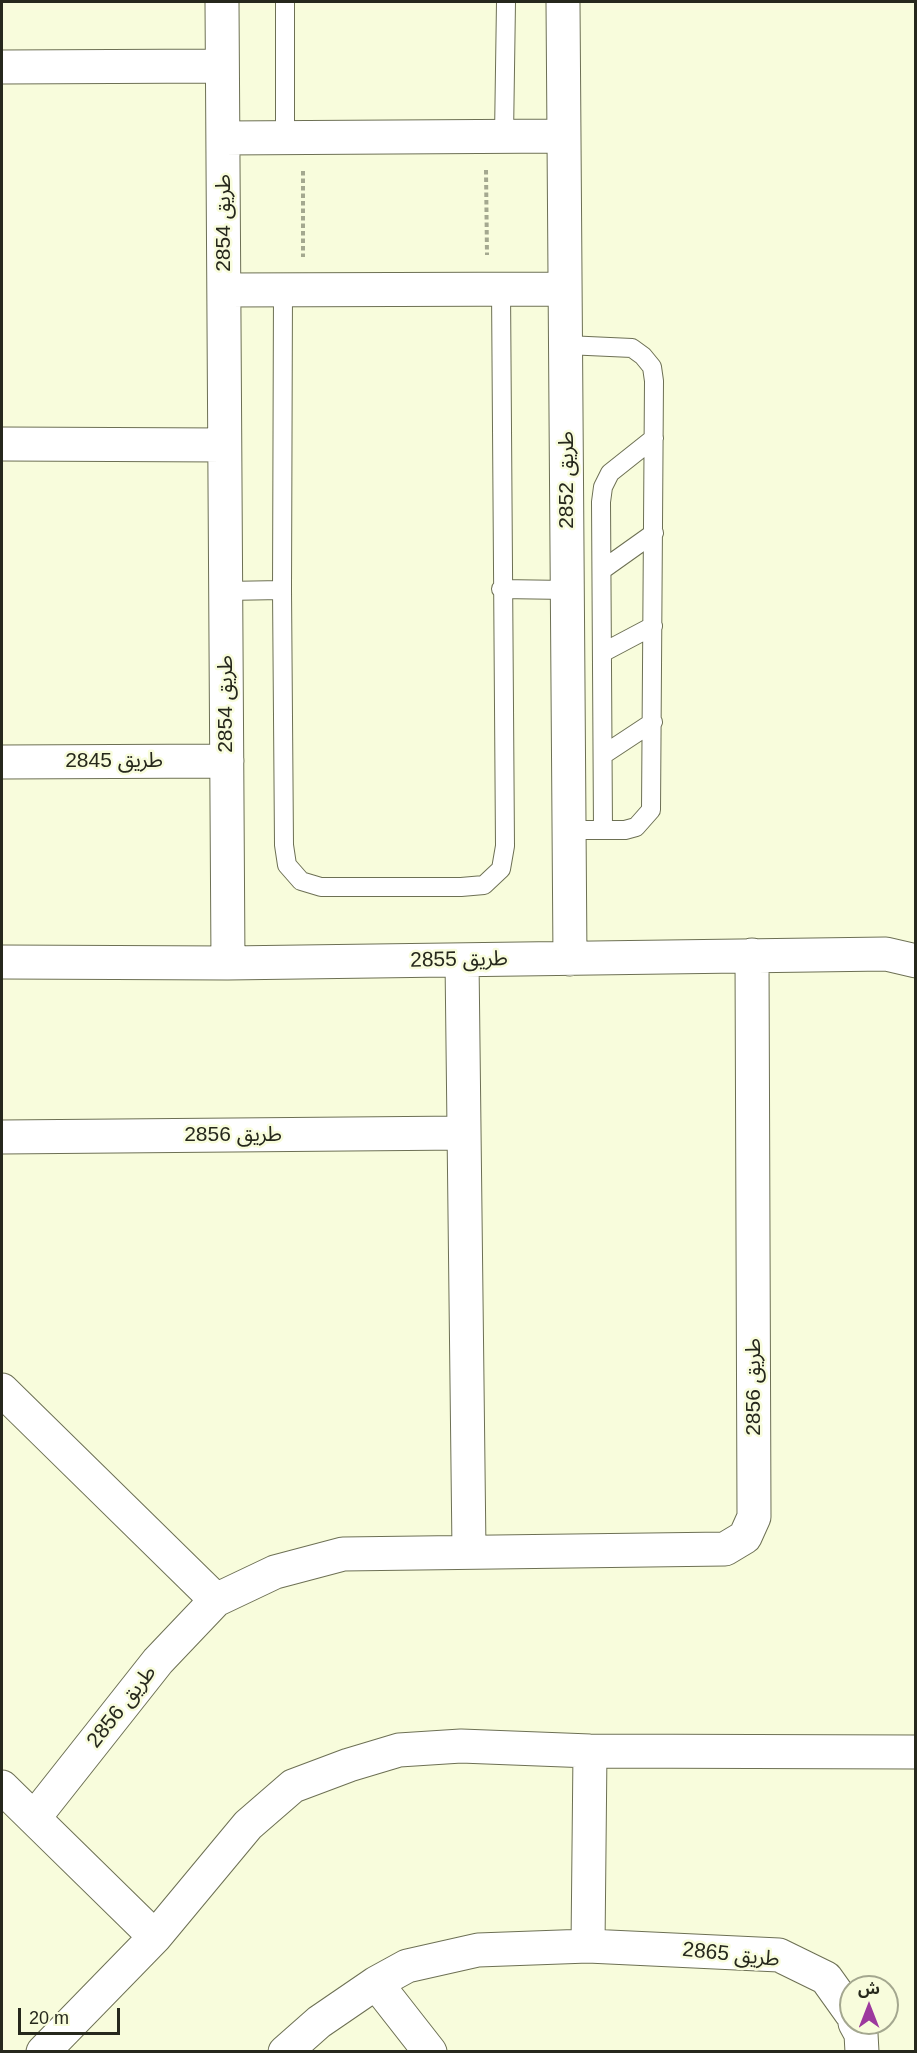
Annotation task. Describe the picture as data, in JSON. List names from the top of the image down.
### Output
{
  "streets": {
    "street": [
      "طريق 2854",
      "طريق 2852",
      "طريق 2845",
      "طريق 2855",
      "طريق 2856",
      "طريق 2865"
    ]
  },
  "crossings": [
    ["طريق 2854", "طريق 2845"],
    ["طريق 2854", "طريق 2855"],
    ["طريق 2852", "طريق 2855"],
    ["طريق 2855", "طريق 2856"]
  ],
  "scale_bar": "20 m",
  "north": "top"
}
